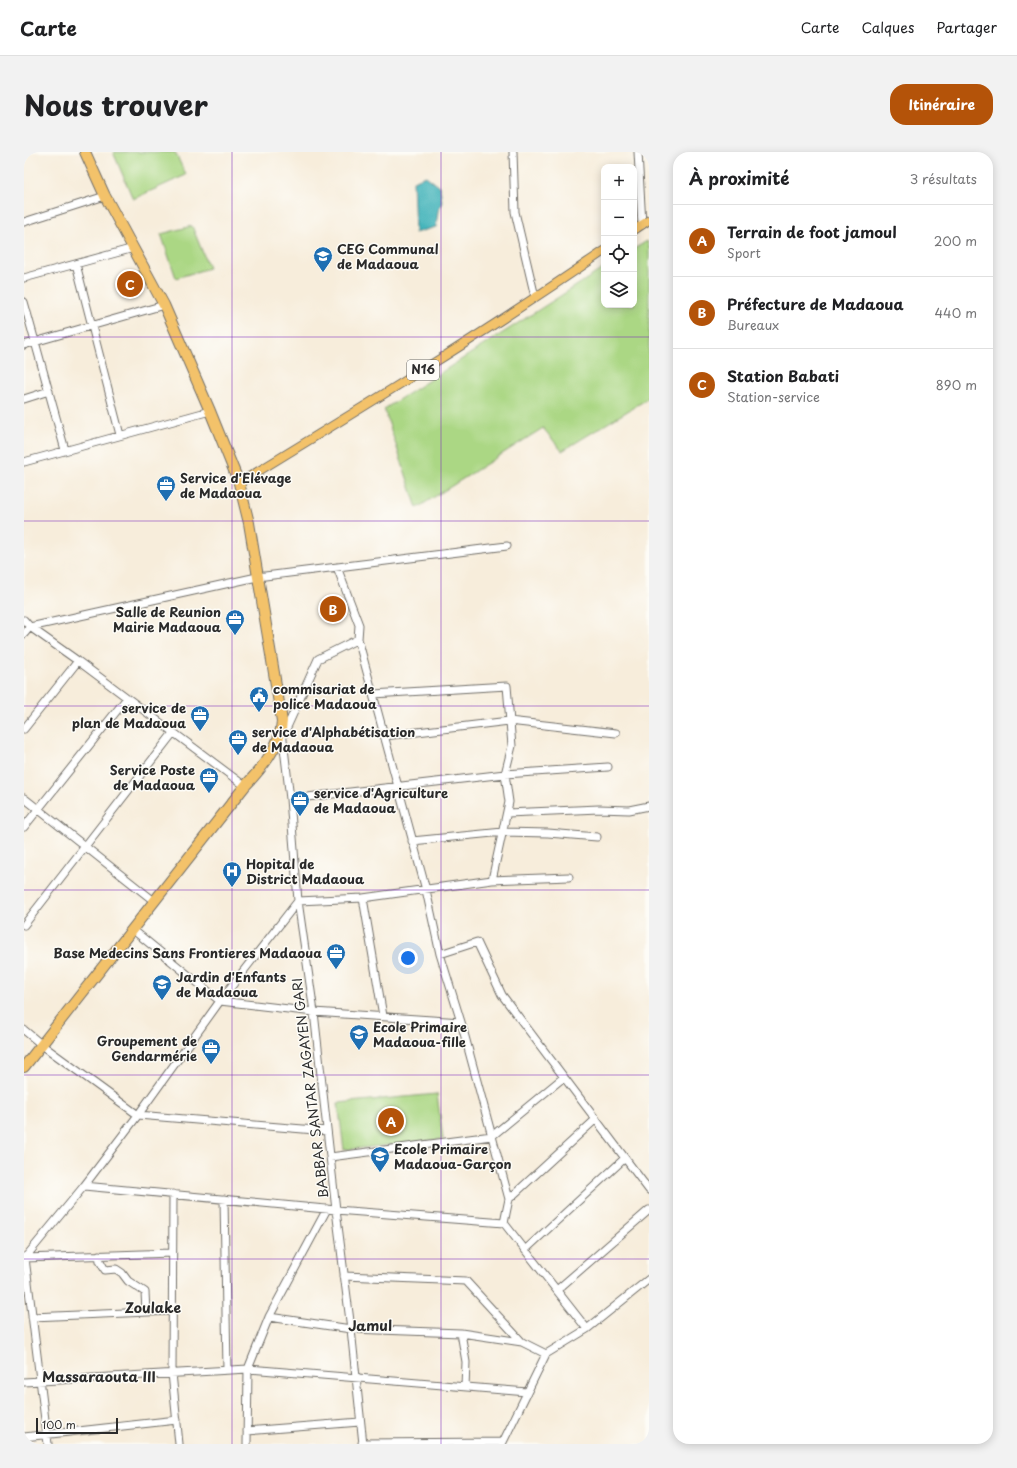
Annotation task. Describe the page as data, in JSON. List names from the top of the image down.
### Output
{
  "streets": {
    "main road": ["N16"],
    "street": ["BABBAR SANTAR ZAGAYEN GARI"]
  },
  "districts": ["Zoulake", "Jamul", "Massaraouta III"],
  "places": {
    "school or university": [
      "CEG Communal de Madaoua",
      "Jardin d'Enfants de Madaoua",
      "Ecole Primaire Madaoua-fille",
      "Ecole Primaire Madaoua-Garçon"
    ],
    "office": [
      "Service d'Elévage de Madaoua",
      "Salle de Reunion Mairie Madaoua",
      "service de plan de Madaoua",
      "service d'Alphabétisation de Madaoua",
      "Service Poste de Madaoua",
      "service d'Agriculture de Madaoua",
      "Base Medecins Sans Frontieres Madaoua",
      "Groupement de Gendarmérie"
    ],
    "public building": ["commisariat de police Madaoua"],
    "hospital": ["Hopital de District Madaoua"]
  },
  "scale_bar": "100 m",
  "page": {
    "header": "Carte",
    "nav": ["Carte", "Calques", "Partager"],
    "title": "Nous trouver",
    "buttons": "Itinéraire",
    "heading": ["À proximité", "3 résultats"],
    "map_buttons": ["+", "−"],
    "list": [
      {
        "mark": "A",
        "name": "Terrain de foot jamoul",
        "note": "Sport",
        "value": "200 m"
      },
      {
        "mark": "B",
        "name": "Préfecture de Madaoua",
        "note": "Bureaux",
        "value": "440 m"
      },
      {
        "mark": "C",
        "name": "Station Babati",
        "note": "Station-service",
        "value": "890 m"
      }
    ],
    "pins": ["C", "B", "A"],
    "scale": "100 m"
  }
}
